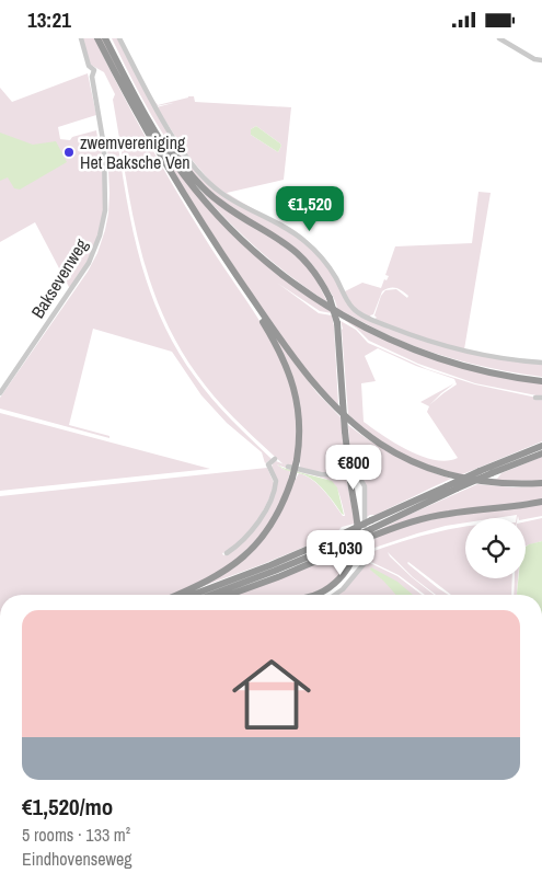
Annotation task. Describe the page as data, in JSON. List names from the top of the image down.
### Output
{
  "streets": {
    "street": ["Baksevenweg"]
  },
  "places": ["zwemvereniging Het Baksche Ven"],
  "page": {
    "status": "13:21",
    "price": ["€1,520", "€800", "€1,030"],
    "list": [
      {
        "name": "€1,520/mo",
        "note": "5 rooms · 133 m² · Eindhovenseweg"
      }
    ]
  }
}
